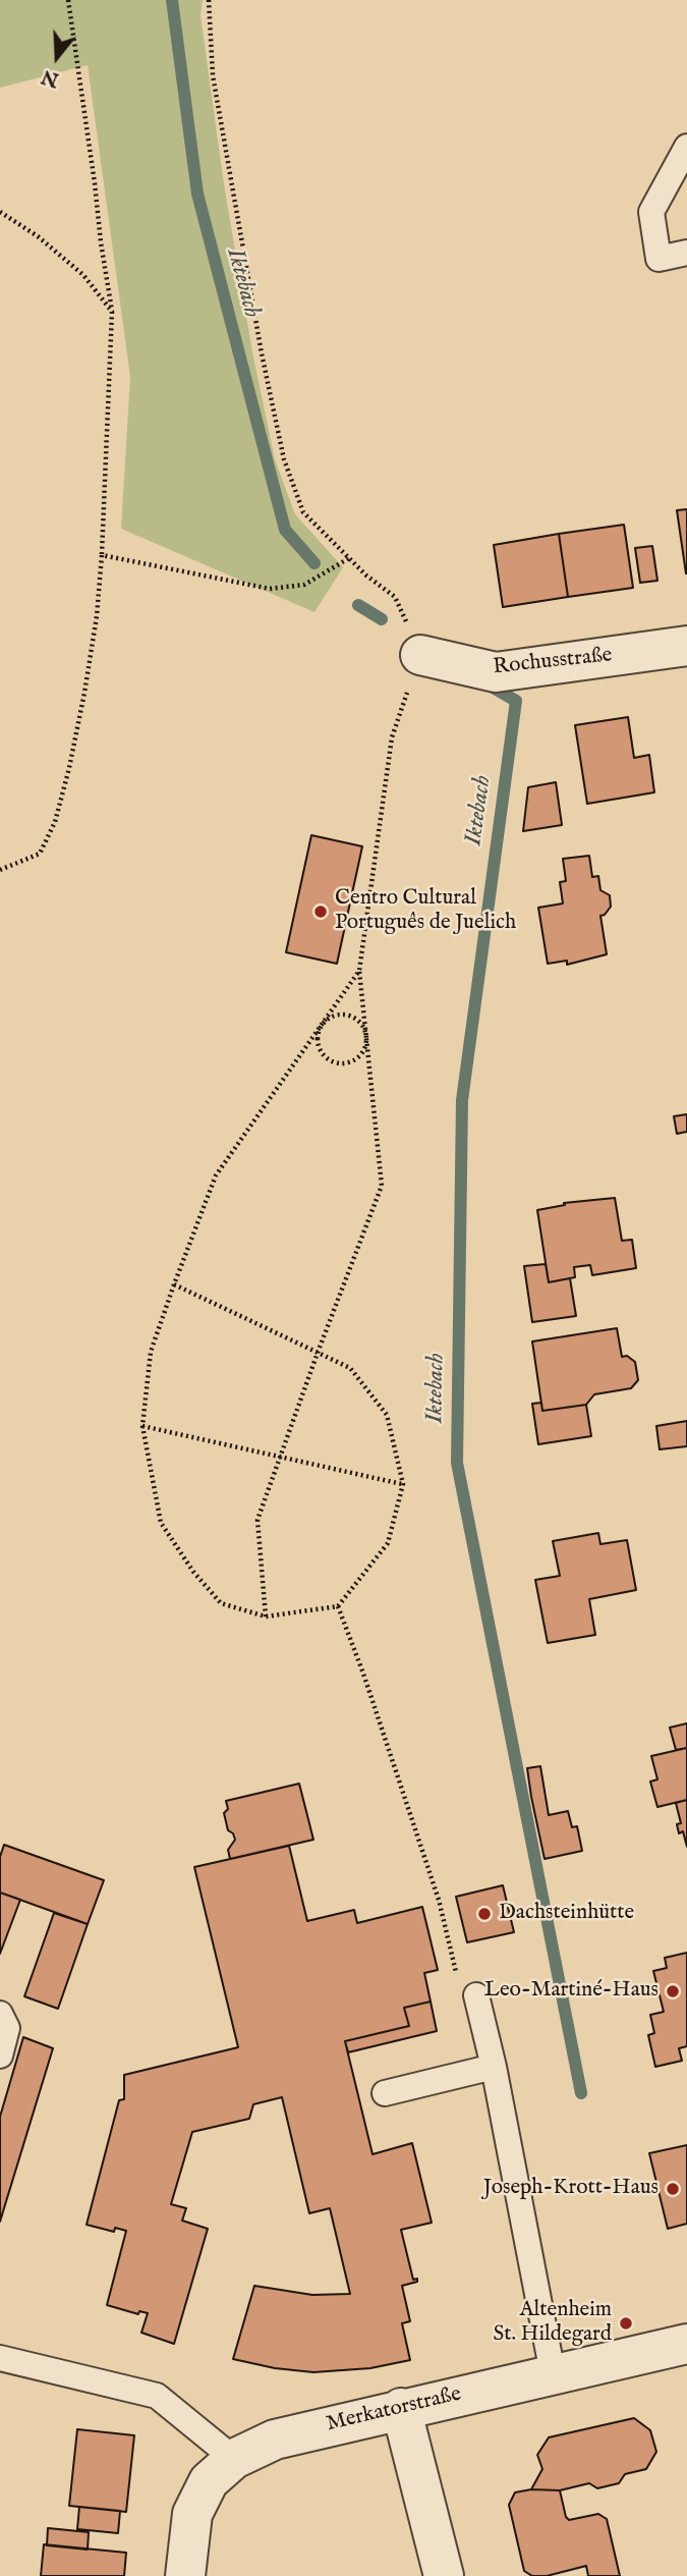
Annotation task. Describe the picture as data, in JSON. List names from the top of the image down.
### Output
{
  "streets": {
    "street": ["Rochusstraße", "Merkatorstraße"]
  },
  "water": ["Iktebach"],
  "places": [
    "Centro Cultural Português de Juelich",
    "Dachsteinhütte",
    "Leo-Martiné-Haus",
    "Joseph-Krott-Haus",
    "Altenheim St. Hildegard"
  ],
  "north": "bottom"
}
